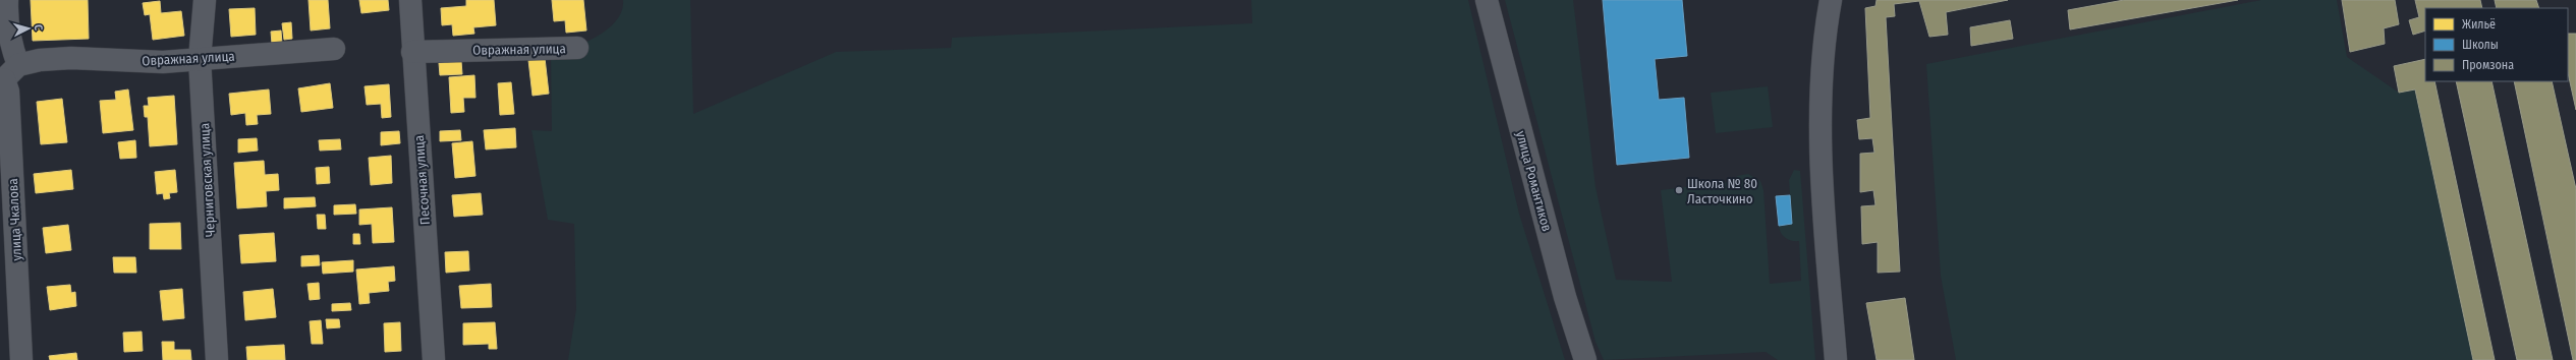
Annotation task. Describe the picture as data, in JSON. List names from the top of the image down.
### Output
{
  "streets": {
    "street": [
      "Овражная улица",
      "Черниговская улица",
      "Песочная улица",
      "улица Романтиков",
      "улица Чкалова"
    ]
  },
  "crossings": [
    ["Овражная улица", "Черниговская улица"],
    ["Овражная улица", "Песочная улица"],
    ["Овражная улица", "улица Чкалова"]
  ],
  "places": ["Школа № 80 Ласточкино"],
  "legend": ["Жильё", "Школы", "Промзона"],
  "north": "right"
}
